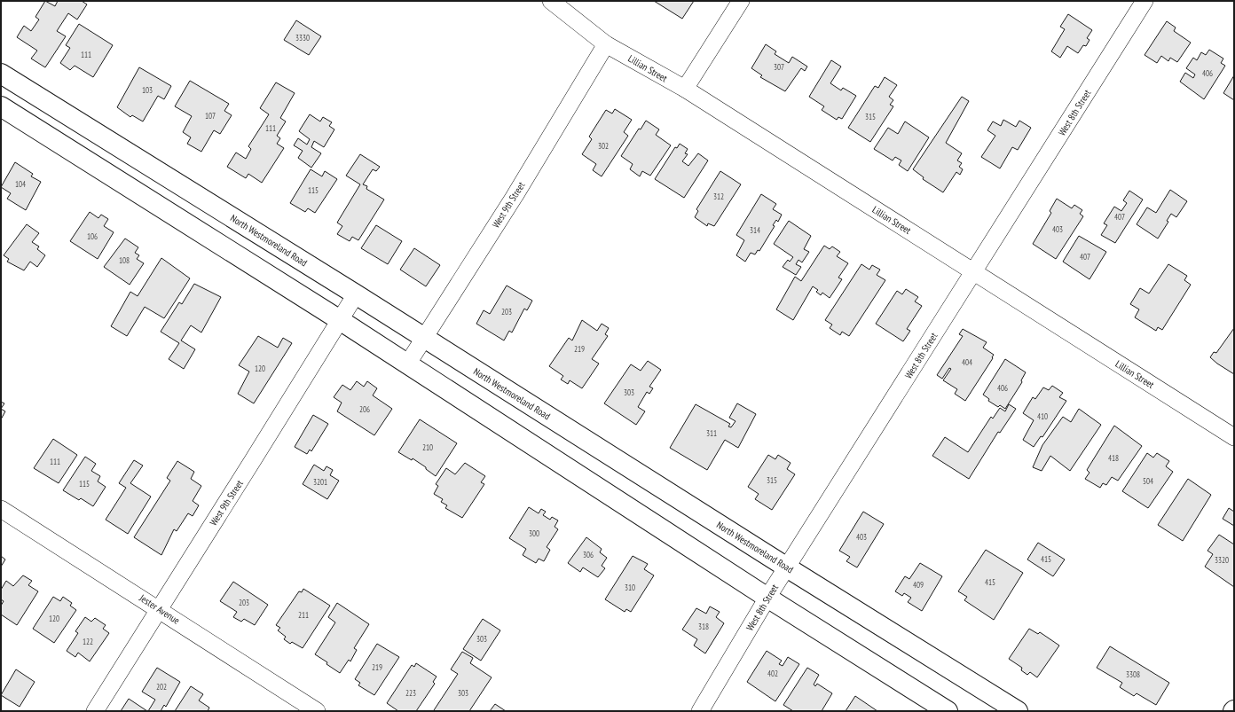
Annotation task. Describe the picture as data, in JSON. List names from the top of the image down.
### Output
{
  "streets": {
    "main road": ["North Westmoreland Road"],
    "street": [
      "Lillian Street",
      "West 8th Street",
      "West 9th Street",
      "Jester Avenue"
    ]
  },
  "crossings": [
    ["Lillian Street", "West 8th Street"],
    ["Lillian Street", "West 9th Street"],
    ["West 8th Street", "North Westmoreland Road"],
    ["West 9th Street", "North Westmoreland Road"],
    ["West 9th Street", "Jester Avenue"]
  ],
  "house_numbers": [
    "3330",
    "111",
    "307",
    "406",
    "103",
    "107",
    "315",
    "111",
    "302",
    "104",
    "115",
    "312",
    "407",
    "403",
    "314",
    "106",
    "407",
    "108",
    "203",
    "219",
    "404",
    "120",
    "406",
    "303",
    "206",
    "410",
    "311",
    "210",
    "418",
    "111",
    "315",
    "504",
    "3201",
    "115",
    "300",
    "403",
    "306",
    "415",
    "3320",
    "415",
    "409",
    "310",
    "203",
    "211",
    "120",
    "318",
    "303",
    "122",
    "219",
    "402",
    "3308",
    "202",
    "223",
    "303"
  ]
}
